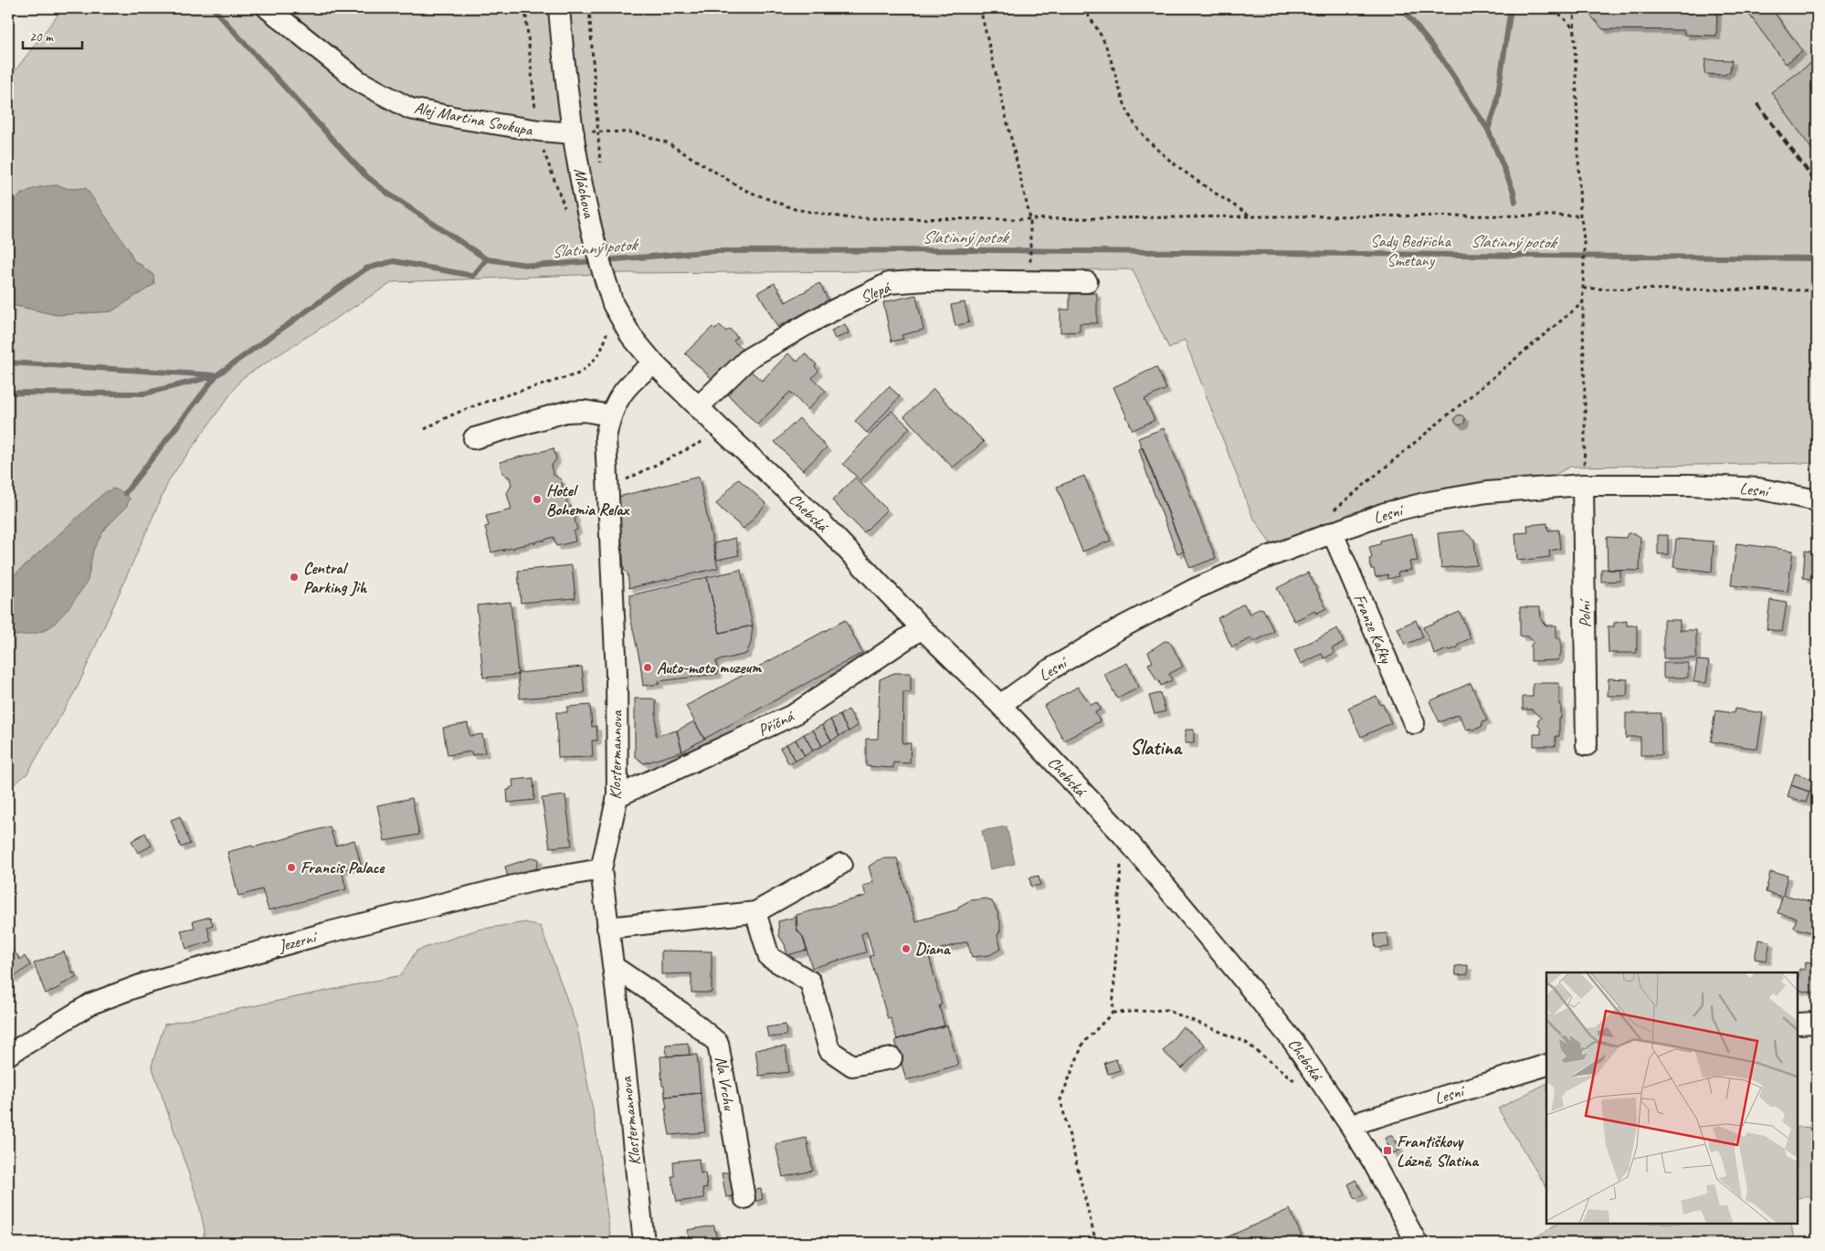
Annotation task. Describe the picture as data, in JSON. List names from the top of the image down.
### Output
{
  "streets": {
    "street": [
      "Alej Martina Soukupa",
      "Máchova",
      "Slepá",
      "Lesní",
      "Chebská",
      "Polní",
      "Franze Kafky",
      "Příčná",
      "Klostermannova",
      "Jezerní",
      "Na Vrchu"
    ]
  },
  "crossings": [
    ["Alej Martina Soukupa", "Máchova"],
    ["Máchova", "Chebská"],
    ["Máchova", "Klostermannova"],
    ["Slepá", "Chebská"],
    ["Lesní", "Chebská"],
    ["Lesní", "Polní"],
    ["Lesní", "Franze Kafky"],
    ["Chebská", "Příčná"],
    ["Chebská", "Klostermannova"],
    ["Příčná", "Klostermannova"],
    ["Klostermannova", "Jezerní"],
    ["Klostermannova", "Na Vrchu"]
  ],
  "districts": ["Slatina"],
  "water": ["Slatinný potok"],
  "parks": ["Sady Bedřicha Smetany"],
  "places": {
    "other": [
      "Hotel Bohemia Relax",
      "Central Parking Jih",
      "Auto-moto muzeum",
      "Francis Palace",
      "Diana"
    ],
    "transit": ["Františkovy Lázně, Slatina"]
  },
  "scale_bar": "20 m"
}
